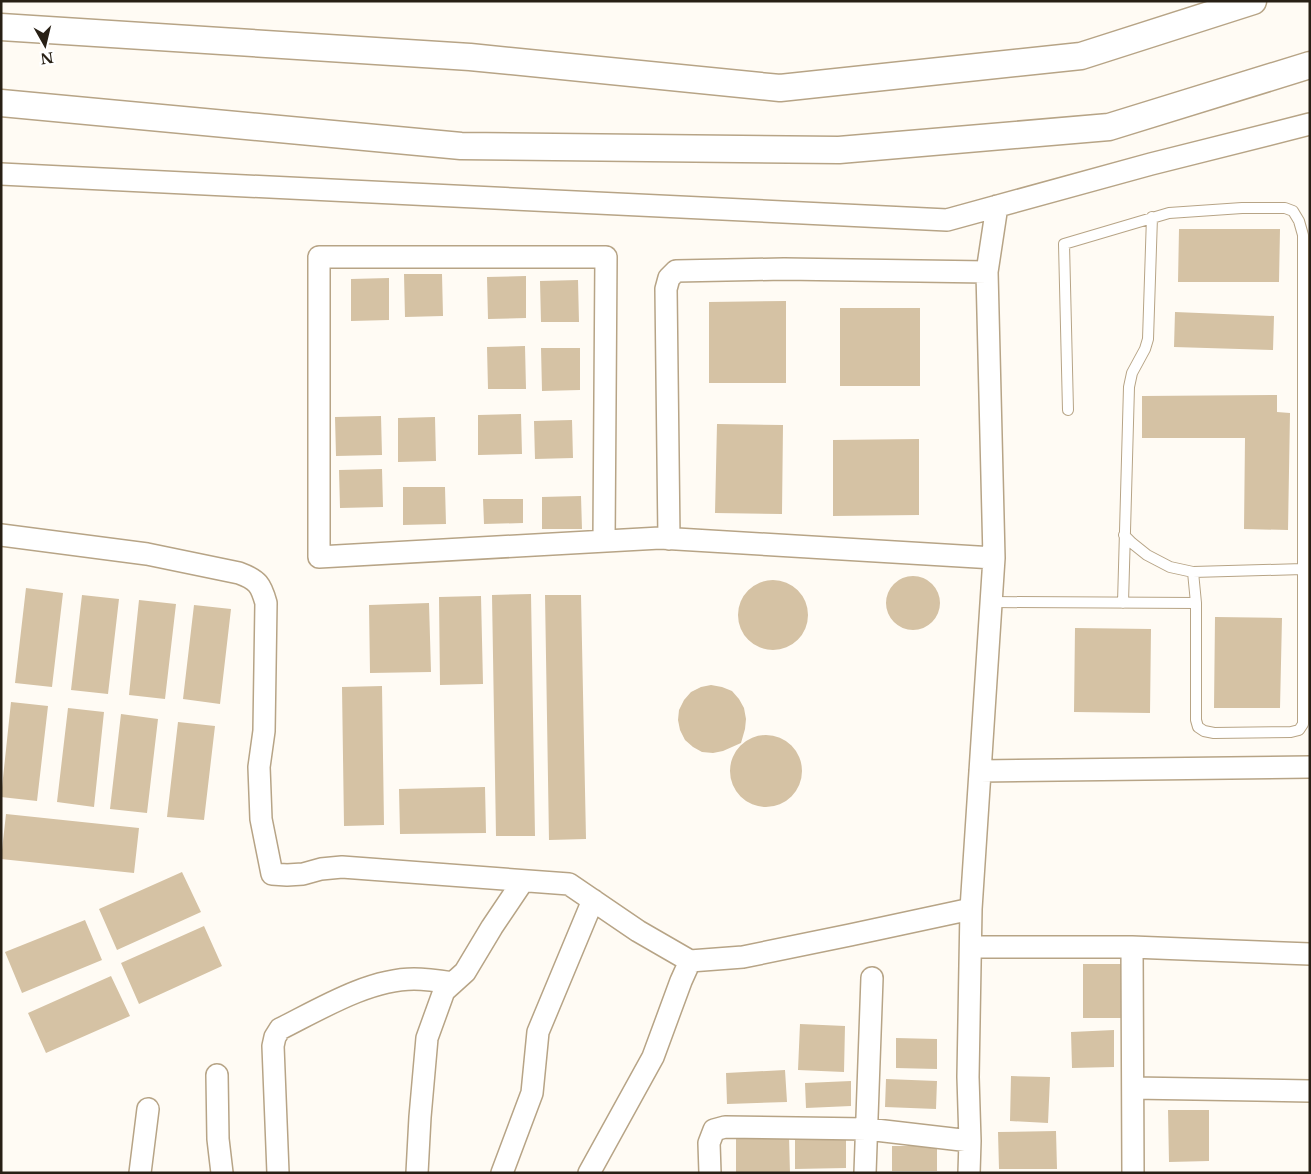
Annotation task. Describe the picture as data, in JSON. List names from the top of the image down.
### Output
{
  "north": "bottom"
}
